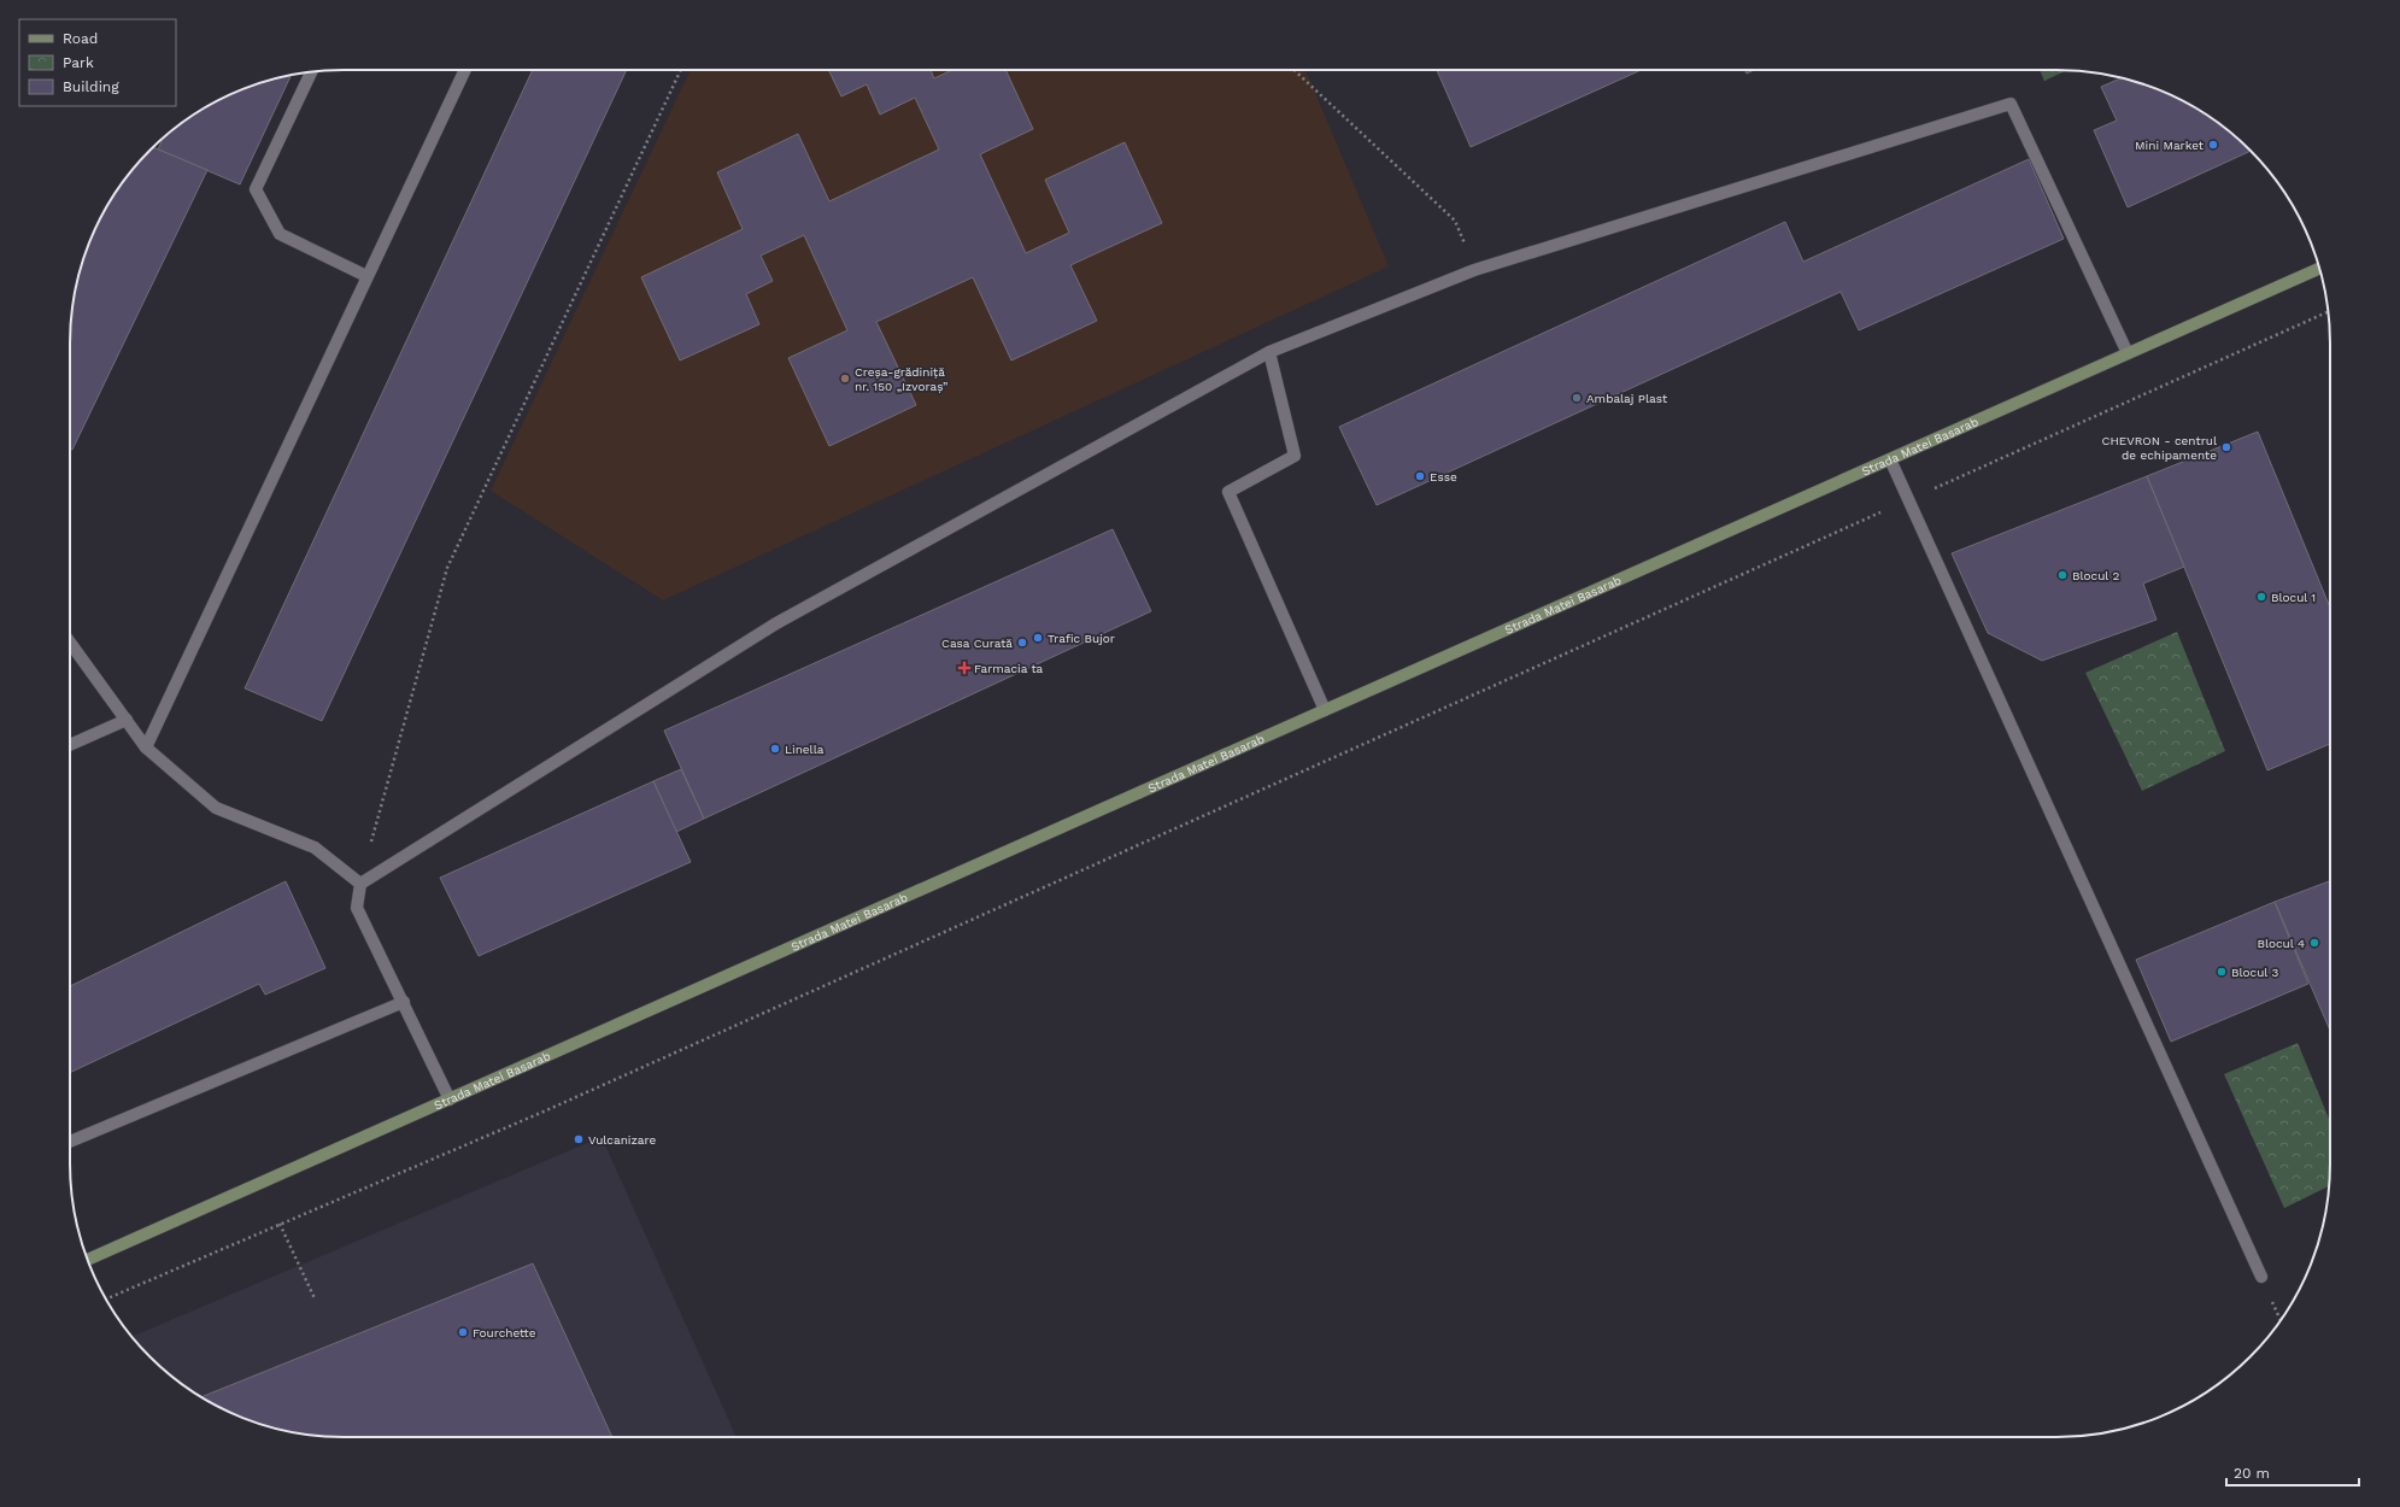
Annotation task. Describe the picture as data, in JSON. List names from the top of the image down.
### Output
{
  "streets": {
    "street": ["Strada Matei Basarab"]
  },
  "places": {
    "other": [
      "Mini Market",
      "Creșa-grădiniță nr. 150 „Izvoraș”",
      "Ambalaj Plast",
      "CHEVRON - centrul de echipamente",
      "Esse",
      "Blocul 2",
      "Blocul 1",
      "Trafic Bujor",
      "Casa Curată",
      "Linella",
      "Blocul 4",
      "Blocul 3",
      "Vulcanizare",
      "Fourchette"
    ],
    "health": ["Farmacia ta"]
  },
  "legend": ["Road", "Park", "Building"],
  "scale_bar": "20 m"
}
